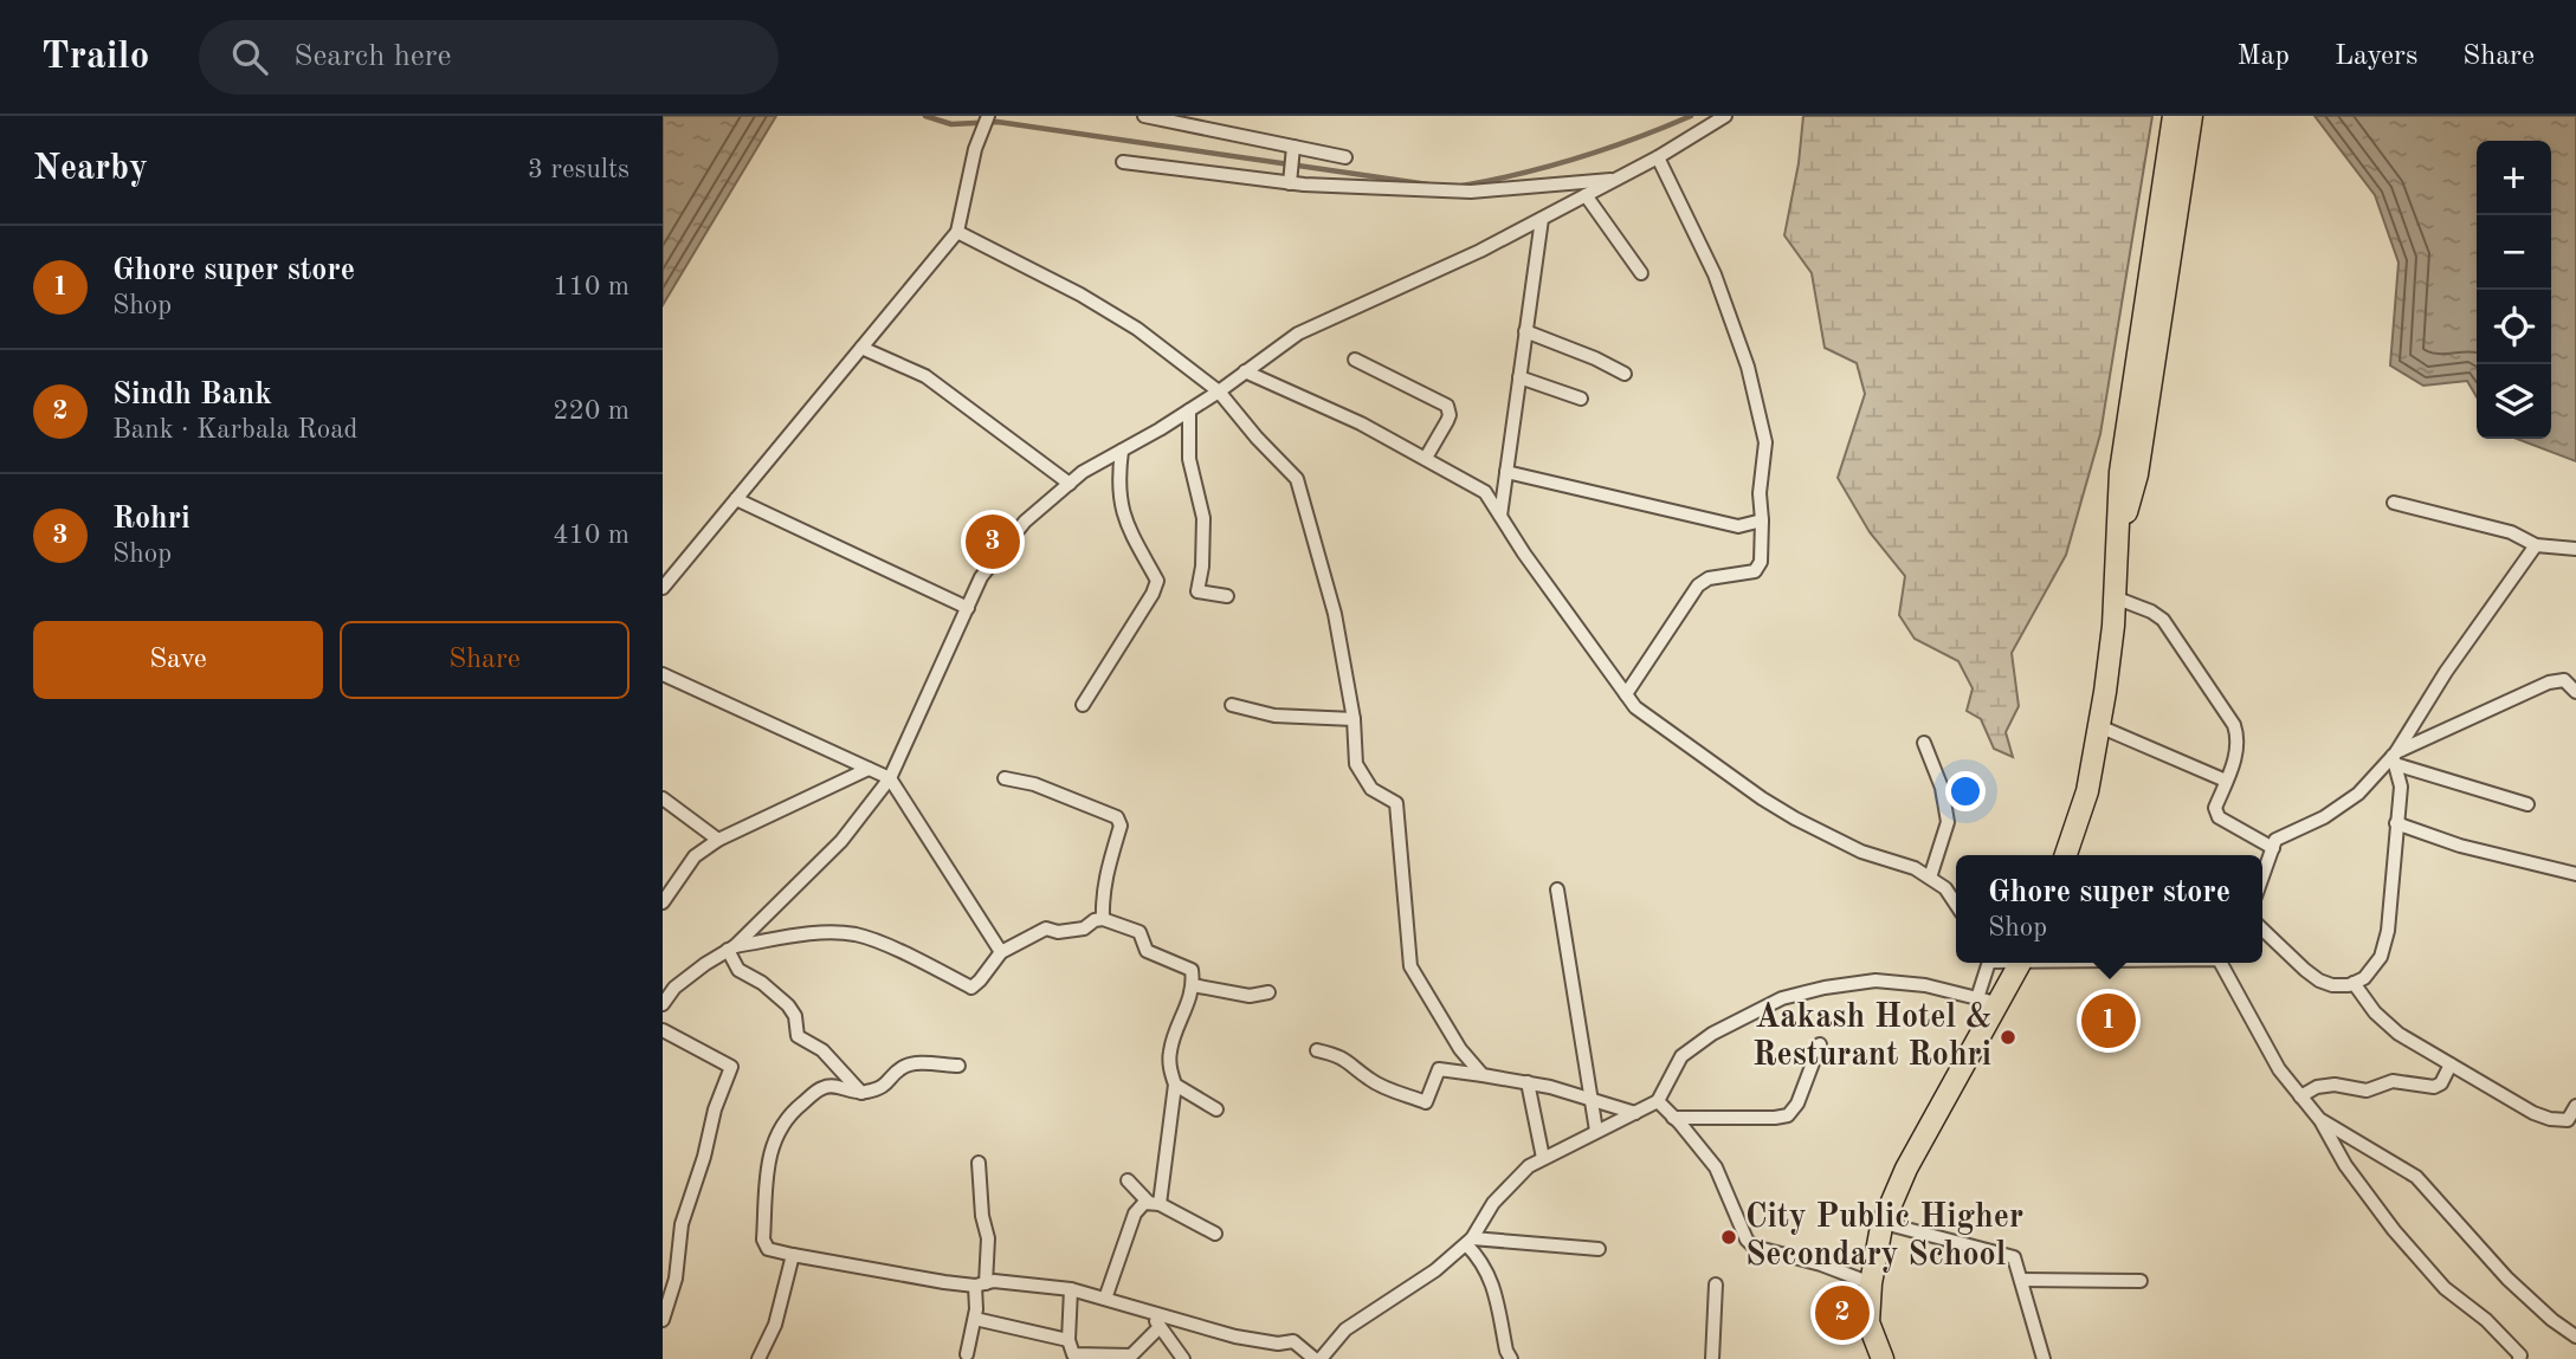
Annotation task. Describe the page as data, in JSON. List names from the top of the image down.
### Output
{
  "places": ["Aakash Hotel & Resturant Rohri", "City Public Higher Secondary School"],
  "page": {
    "header": "Trailo",
    "search": "Search here",
    "nav": ["Map", "Layers", "Share"],
    "heading": ["Nearby", "3 results"],
    "map_buttons": ["+", "−"],
    "list": [
      {
        "mark": "1",
        "name": "Ghore super store",
        "note": "Shop",
        "value": "110 m"
      },
      {
        "mark": "2",
        "name": "Sindh Bank",
        "note": "Bank · Karbala Road",
        "value": "220 m"
      },
      {
        "mark": "3",
        "name": "Rohri",
        "note": "Shop",
        "value": "410 m"
      }
    ],
    "pins": ["3", "1", "2"],
    "buttons": ["Save", "Share"],
    "popup": ["Ghore super store", "Shop"]
  }
}
